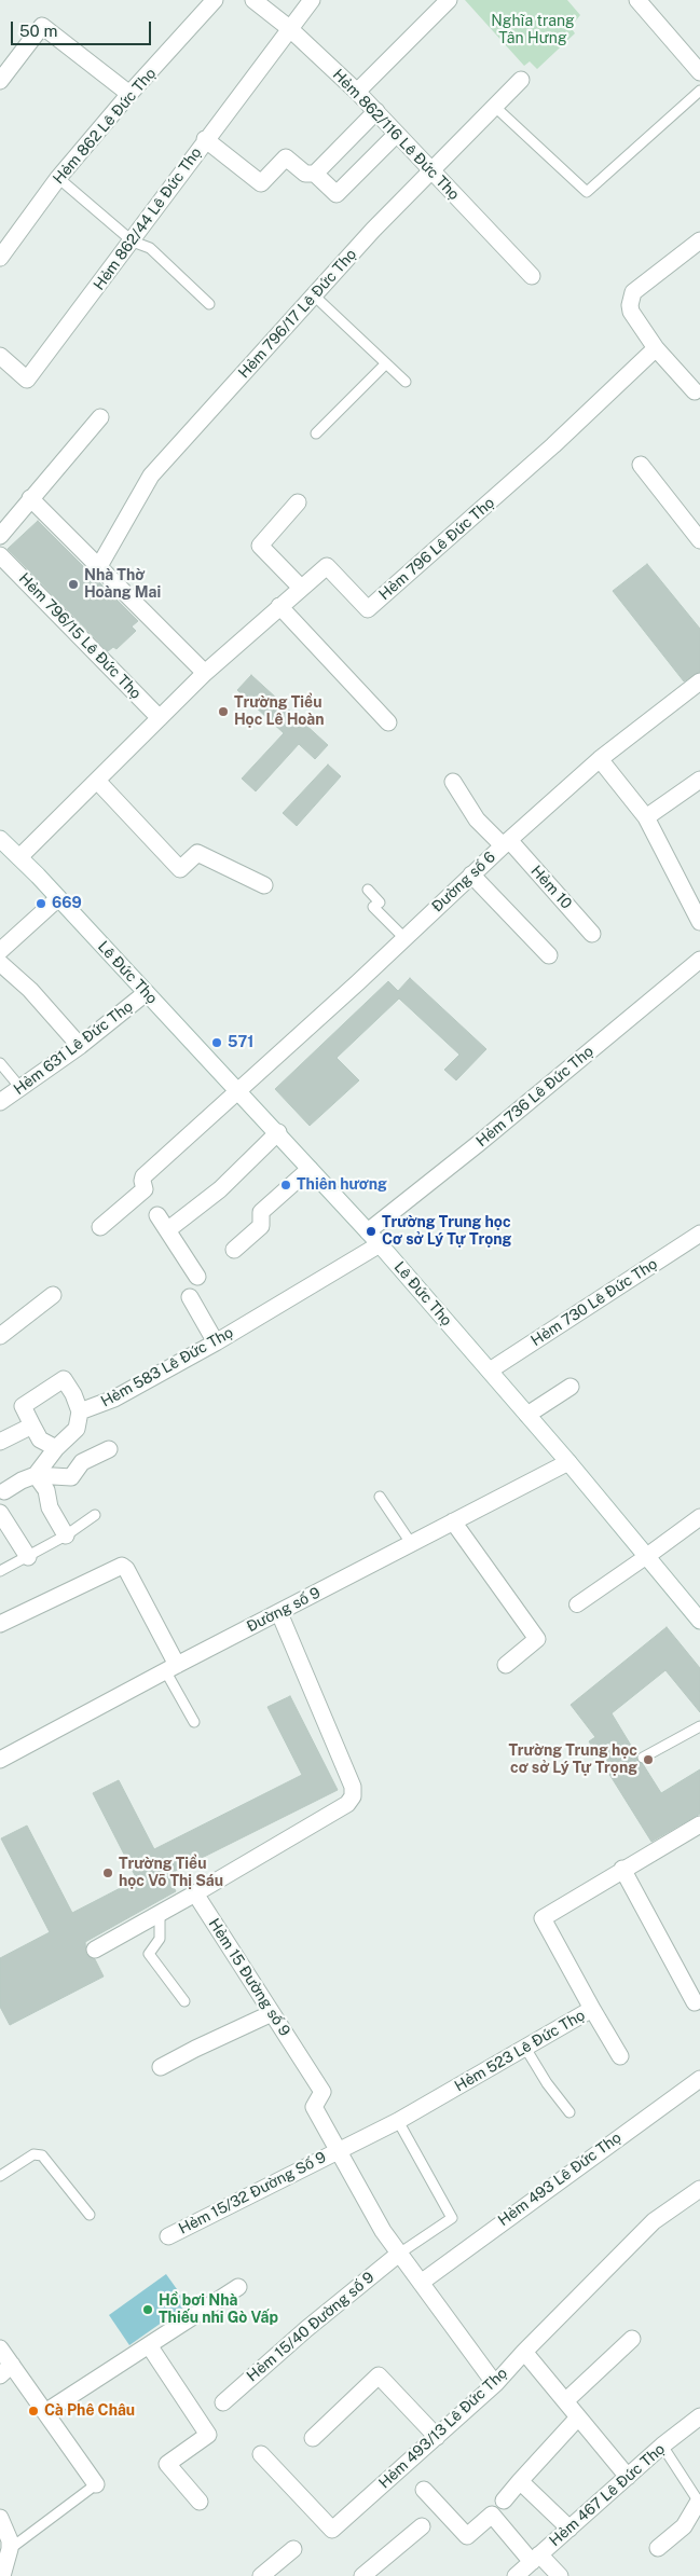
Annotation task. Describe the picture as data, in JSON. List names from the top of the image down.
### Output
{
  "streets": {
    "street": [
      "Hẻm 862 Lê Đức Thọ",
      "Hẻm 862/116 Lê Đức Thọ",
      "Hẻm 862/44 Lê Đức Thọ",
      "Hẻm 796/17 Lê Đức Thọ",
      "Hẻm 796 Lê Đức Thọ",
      "Hẻm 796/15 Lê Đức Thọ",
      "Đường số 6",
      "Hẻm 10",
      "Lê Đức Thọ",
      "Hẻm 631 Lê Đức Thọ",
      "Hẻm 736 Lê Đức Thọ",
      "Hẻm 730 Lê Đức Thọ",
      "Hẻm 583 Lê Đức Thọ",
      "Đường số 9",
      "Hẻm 15 Đường số 9",
      "Hẻm 523 Lê Đức Thọ",
      "Hẻm 493 Lê Đức Thọ",
      "Hẻm 15/32 Đường Số 9",
      "Hẻm 15/40 Đường số 9",
      "Hẻm 493/13 Lê Đức Thọ",
      "Hẻm 467 Lê Đức Thọ"
    ]
  },
  "crossings": [
    ["Hẻm 862/116 Lê Đức Thọ", "Hẻm 862/44 Lê Đức Thọ"],
    ["Hẻm 862/116 Lê Đức Thọ", "Hẻm 796/17 Lê Đức Thọ"],
    ["Hẻm 796 Lê Đức Thọ", "Hẻm 796/15 Lê Đức Thọ"],
    ["Hẻm 796 Lê Đức Thọ", "Lê Đức Thọ"],
    ["Đường số 6", "Hẻm 10"],
    ["Đường số 6", "Lê Đức Thọ"],
    ["Lê Đức Thọ", "Hẻm 631 Lê Đức Thọ"],
    ["Lê Đức Thọ", "Hẻm 736 Lê Đức Thọ"],
    ["Lê Đức Thọ", "Hẻm 730 Lê Đức Thọ"],
    ["Lê Đức Thọ", "Hẻm 583 Lê Đức Thọ"],
    ["Lê Đức Thọ", "Đường số 9"],
    ["Hẻm 15 Đường số 9", "Hẻm 523 Lê Đức Thọ"],
    ["Hẻm 15 Đường số 9", "Hẻm 493 Lê Đức Thọ"],
    ["Hẻm 15 Đường số 9", "Hẻm 15/32 Đường Số 9"],
    ["Hẻm 15 Đường số 9", "Hẻm 15/40 Đường số 9"],
    ["Hẻm 15 Đường số 9", "Hẻm 493/13 Lê Đức Thọ"],
    ["Hẻm 523 Lê Đức Thọ", "Hẻm 15/32 Đường Số 9"]
  ],
  "parks": ["Nghĩa trang Tân Hưng"],
  "places": [
    "Nhà Thờ Hoàng Mai",
    "Trường Tiểu Học Lê Hoàn",
    "669",
    "571",
    "Thiên hương",
    "Trường Trung học Cơ sở Lý Tự Trọng",
    "Trường Trung học cơ sở Lý Tự Trọng",
    "Trường Tiểu học Võ Thị Sáu",
    "Hồ bơi Nhà Thiếu nhi Gò Vấp",
    "Cà Phê Châu"
  ],
  "scale_bar": "50 m"
}
